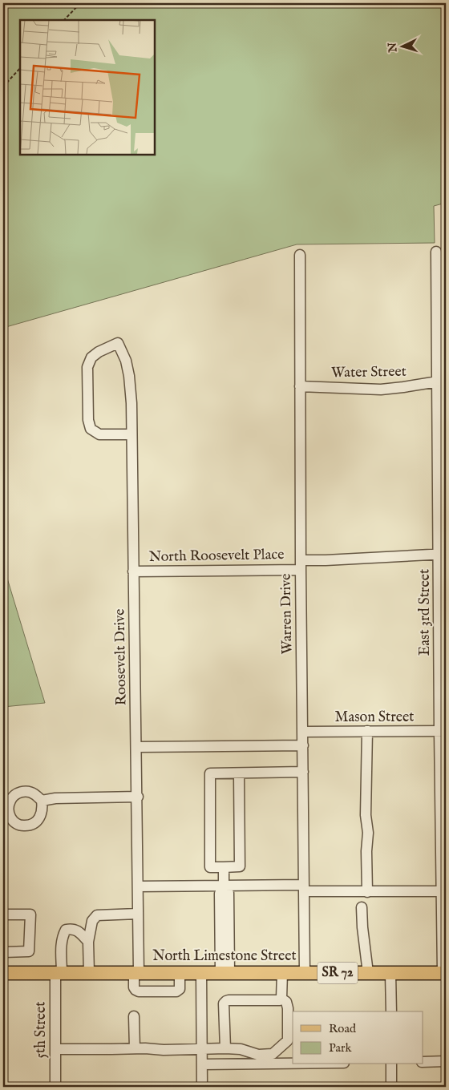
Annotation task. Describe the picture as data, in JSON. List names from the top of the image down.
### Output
{
  "streets": {
    "main road": ["North Limestone Street", "SR 72"],
    "street": [
      "Water Street",
      "North Roosevelt Place",
      "East 3rd Street",
      "Warren Drive",
      "Roosevelt Drive",
      "Mason Street",
      "5th Street"
    ]
  },
  "crossings": [
    ["Water Street", "East 3rd Street"],
    ["Water Street", "Warren Drive"],
    ["North Roosevelt Place", "East 3rd Street"],
    ["North Roosevelt Place", "Warren Drive"],
    ["North Roosevelt Place", "Roosevelt Drive"],
    ["East 3rd Street", "Mason Street"],
    ["East 3rd Street", "North Limestone Street"],
    ["Warren Drive", "Mason Street"],
    ["Warren Drive", "North Limestone Street"],
    ["Roosevelt Drive", "North Limestone Street"],
    ["North Limestone Street", "5th Street"]
  ],
  "legend": ["Road", "Park"],
  "north": "left"
}
